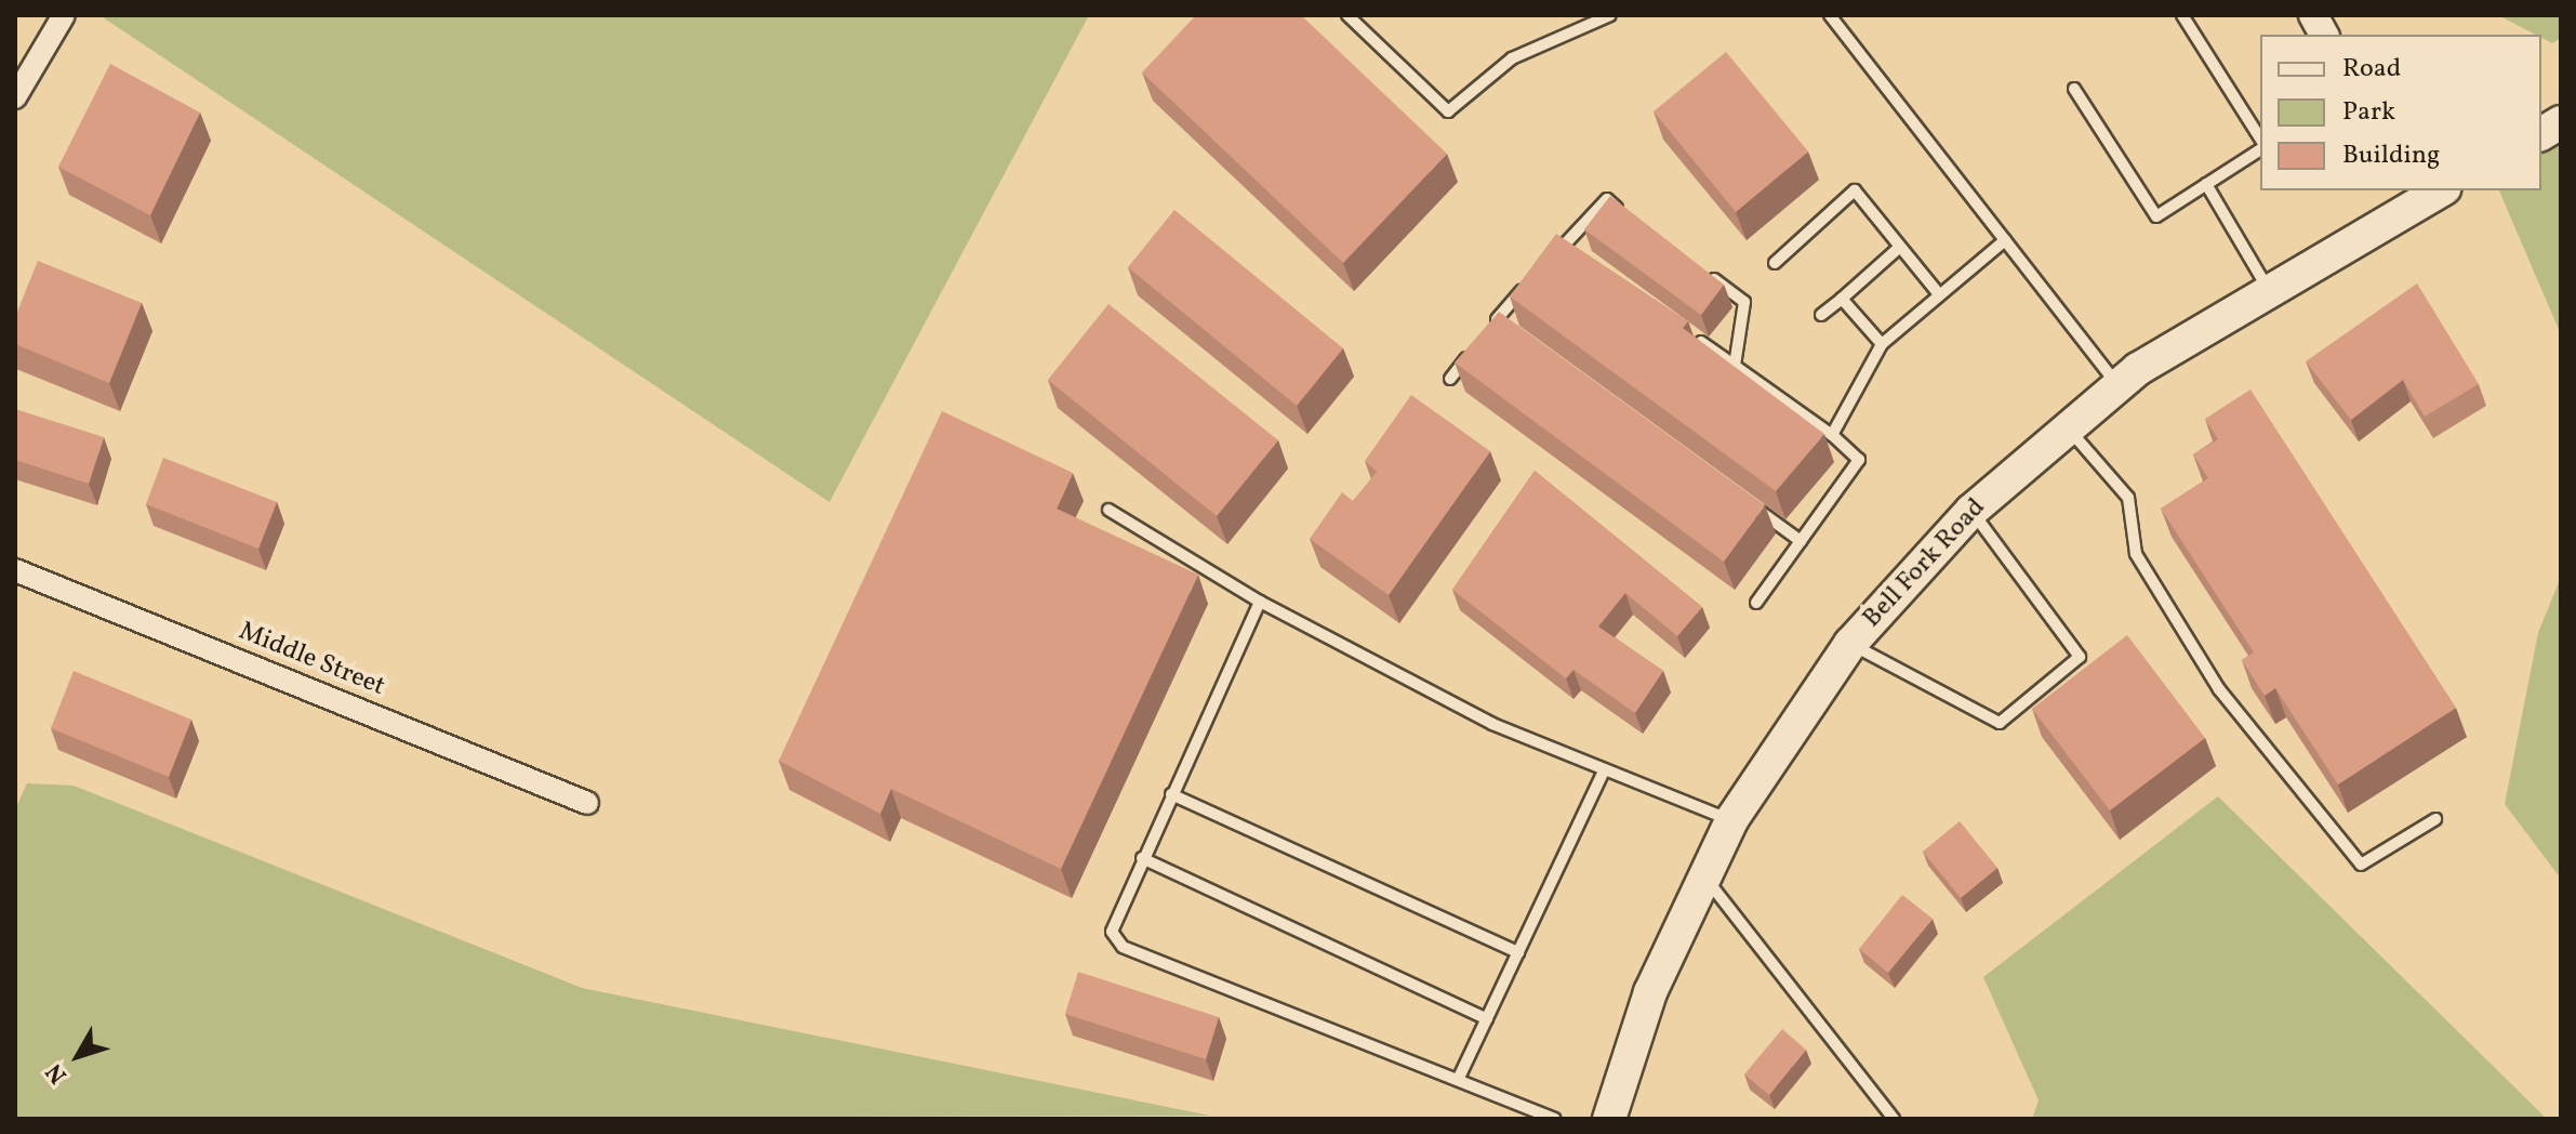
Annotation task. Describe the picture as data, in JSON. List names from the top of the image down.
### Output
{
  "streets": {
    "main road": ["Bell Fork Road"],
    "street": ["Middle Street"]
  },
  "legend": ["Road", "Park", "Building"],
  "north": "bottom left"
}
